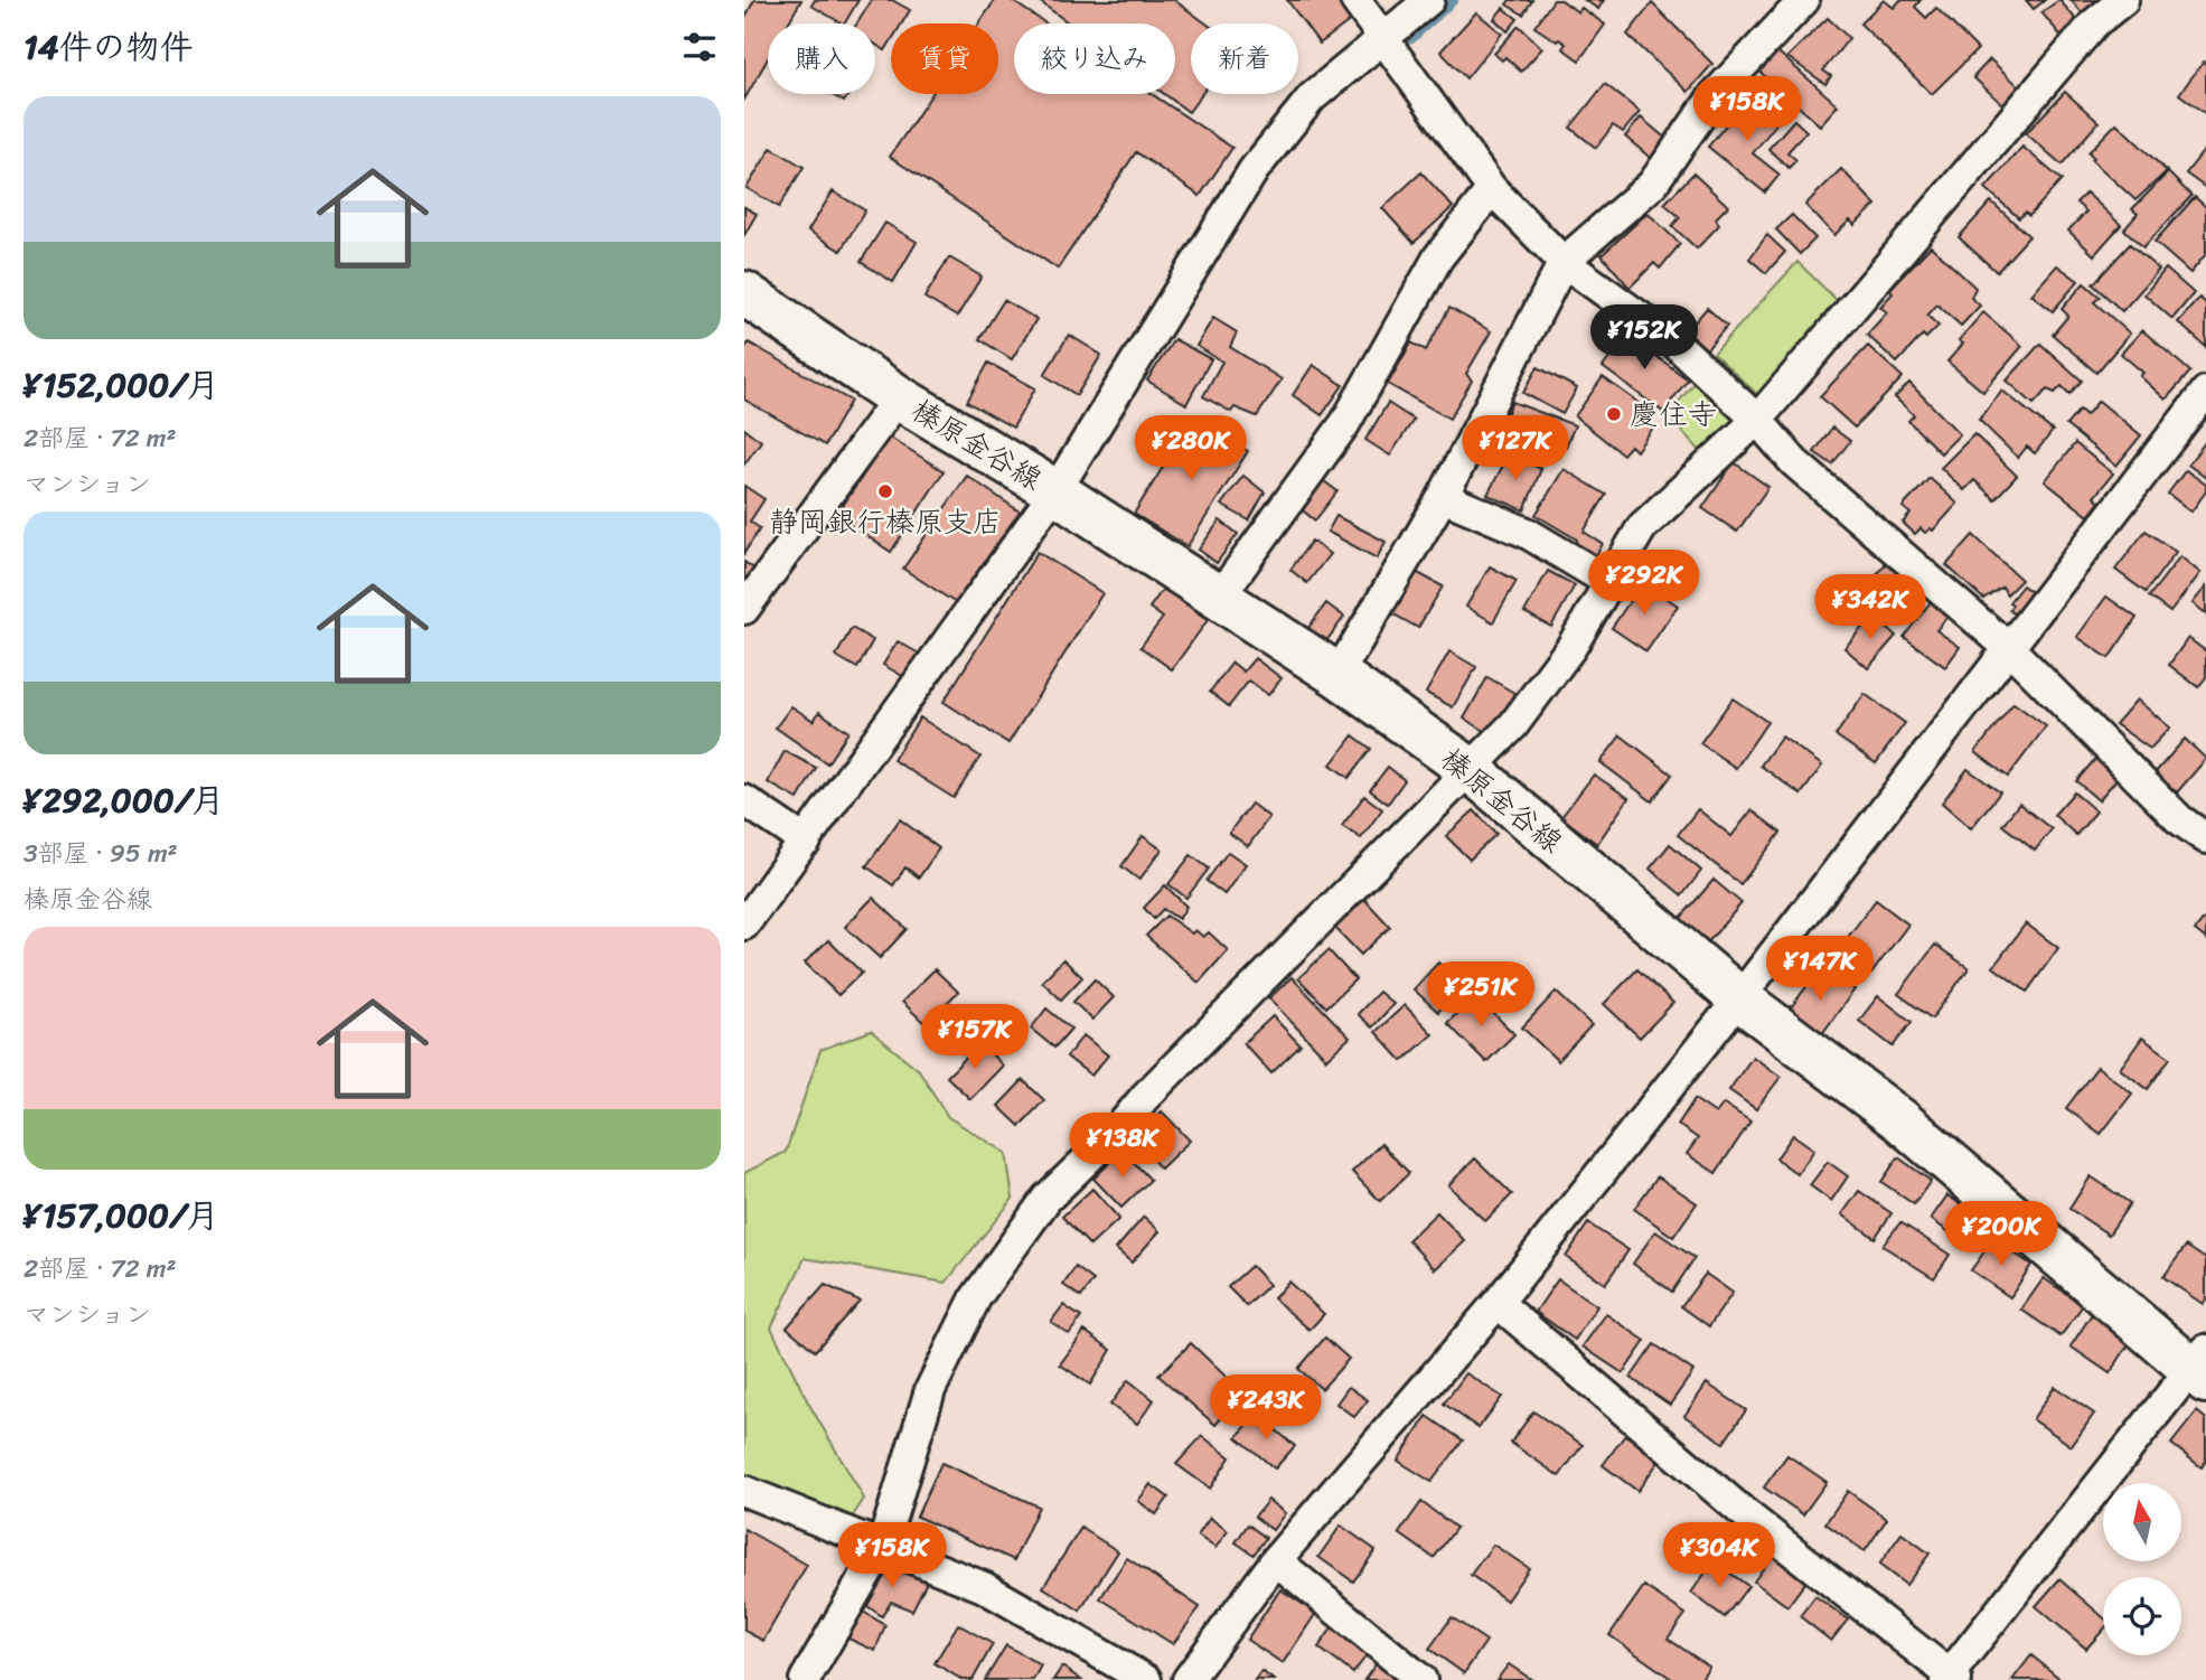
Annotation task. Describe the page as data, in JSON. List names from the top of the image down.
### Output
{
  "streets": {
    "main road": ["榛原金谷線"]
  },
  "places": ["慶住寺", "静岡銀行榛原支店"],
  "north": "top",
  "page": {
    "heading": "14件の物件",
    "chip": [
      "購入",
      "賃貸",
      "絞り込み",
      "新着"
    ],
    "price": [
      "¥158K",
      "¥152K",
      "¥280K",
      "¥127K",
      "¥292K",
      "¥342K",
      "¥147K",
      "¥251K",
      "¥157K",
      "¥138K",
      "¥200K",
      "¥243K",
      "¥158K",
      "¥304K"
    ],
    "list": [
      {
        "name": "¥152,000/月",
        "note": "2部屋 · 72 m² · マンション"
      },
      {
        "name": "¥292,000/月",
        "note": "3部屋 · 95 m² · 榛原金谷線"
      },
      {
        "name": "¥157,000/月",
        "note": "2部屋 · 72 m² · マンション"
      }
    ]
  }
}
